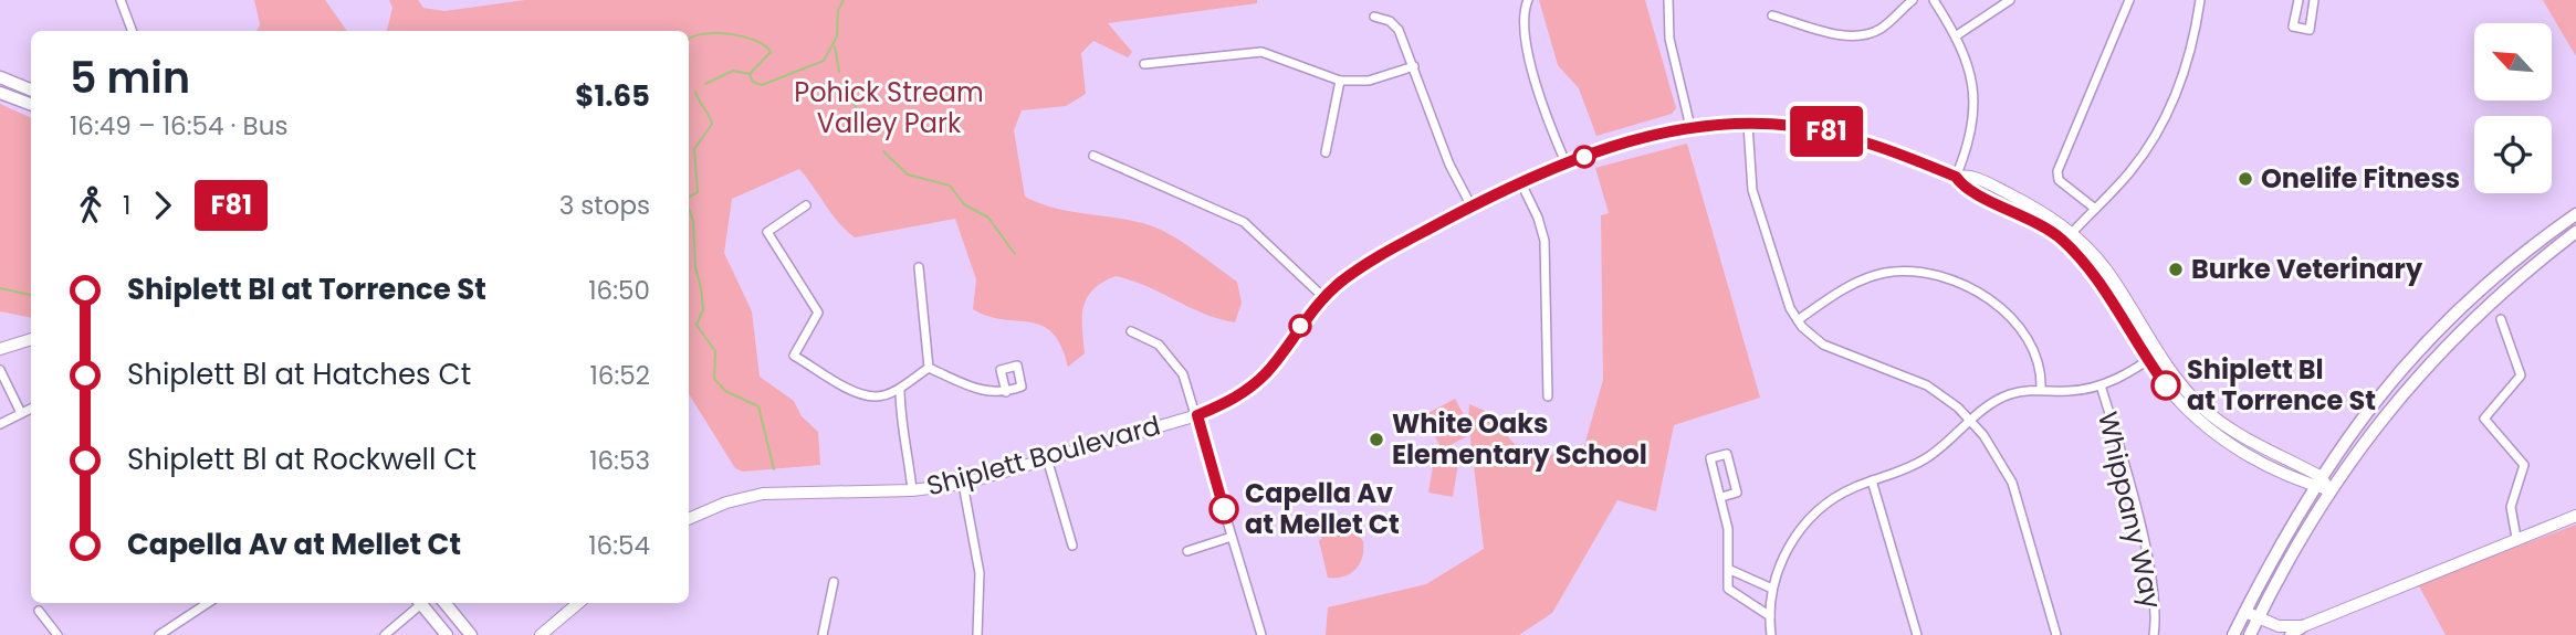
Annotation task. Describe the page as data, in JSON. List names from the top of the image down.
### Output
{
  "streets": {
    "street": ["Shiplett Boulevard", "Whippany Way"]
  },
  "parks": ["Pohick Stream Valley Park"],
  "places": [
    "Onelife Fitness",
    "Burke Veterinary",
    "Shiplett Bl at Torrence St",
    "White Oaks Elementary School",
    "Capella Av at Mellet Ct"
  ],
  "lines": ["bus line F81"],
  "north": "top left",
  "page": {
    "on_map": "F81",
    "heading": ["5 min", "16:49 – 16:54 · Bus", "$1.65"],
    "legs": ["1", "F81", "3 stops"],
    "list": [
      {
        "name": "Shiplett Bl at Torrence St",
        "value": "16:50"
      },
      {
        "name": "Shiplett Bl at Hatches Ct",
        "value": "16:52"
      },
      {
        "name": "Shiplett Bl at Rockwell Ct",
        "value": "16:53"
      },
      {
        "name": "Capella Av at Mellet Ct",
        "value": "16:54"
      }
    ]
  }
}
